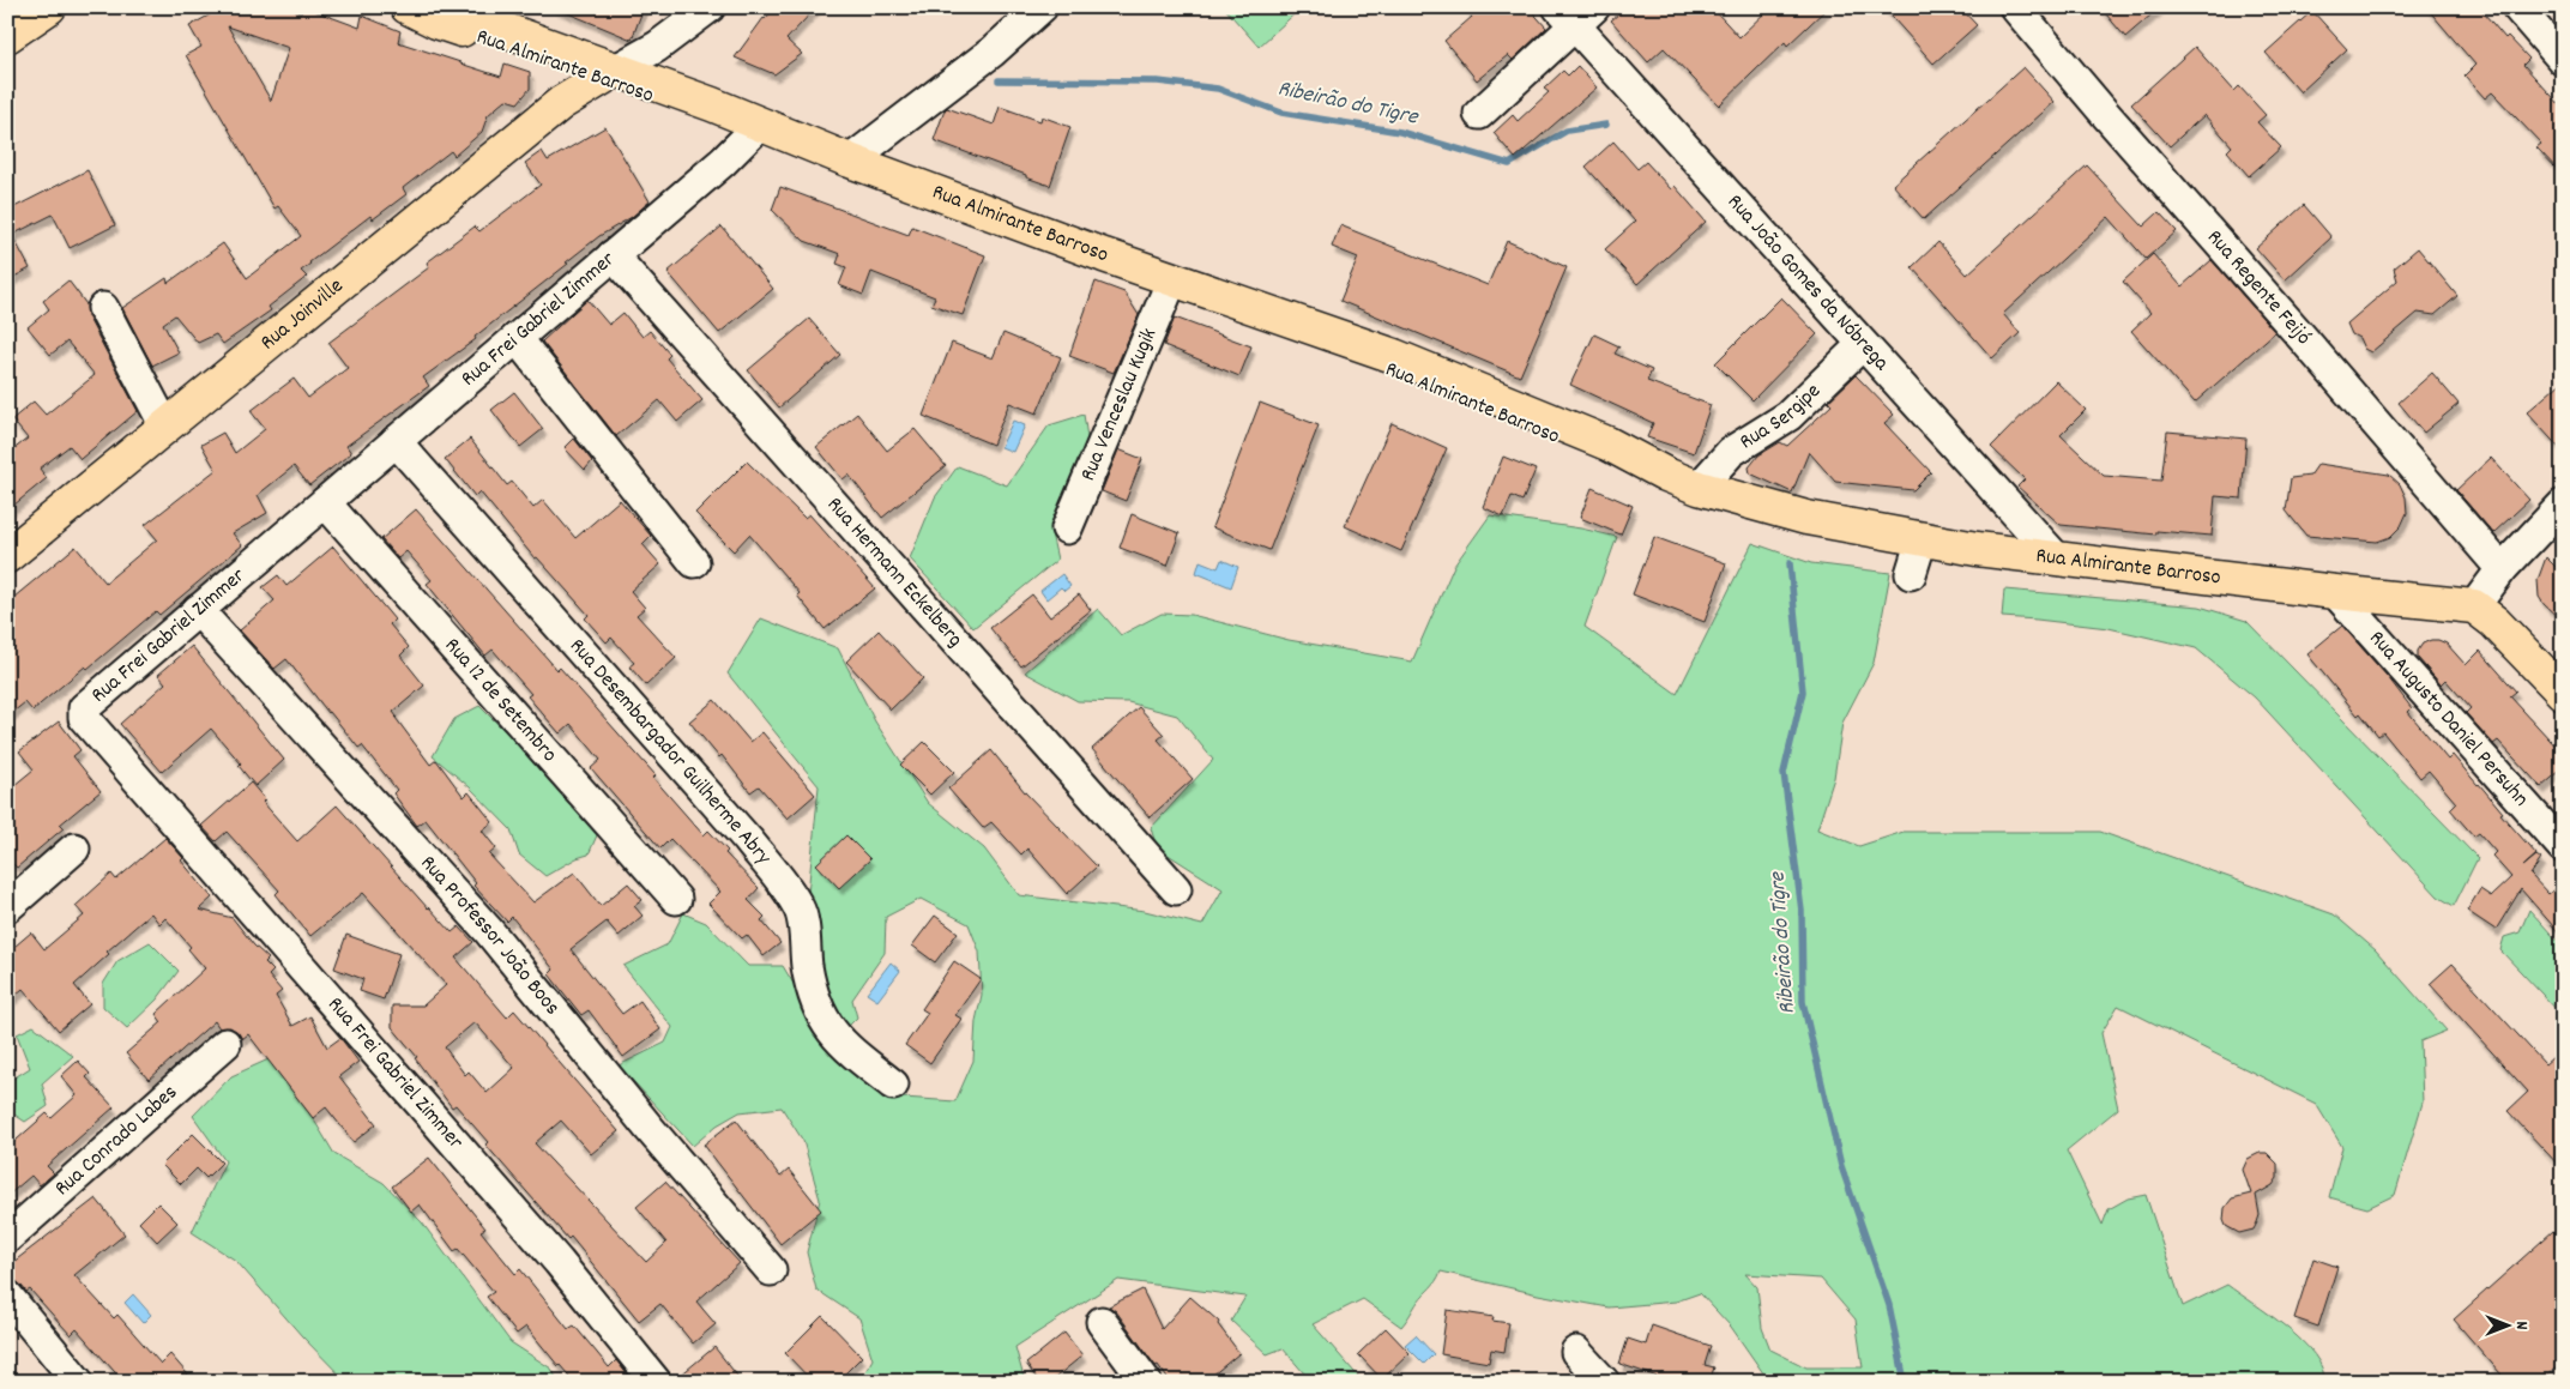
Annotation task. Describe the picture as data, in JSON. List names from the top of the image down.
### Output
{
  "streets": {
    "main road": ["Rua Almirante Barroso", "Rua Joinville"],
    "street": [
      "Rua João Gomes da Nóbrega",
      "Rua Regente Feijó",
      "Rua Frei Gabriel Zimmer",
      "Rua Venceslau Kugik",
      "Rua Sergipe",
      "Rua Hermann Eckelberg",
      "Rua 12 de Setembro",
      "Rua Augusto Daniel Persuhn",
      "Rua Desembargador Guilherme Abry",
      "Rua Professor João Boos",
      "Rua Conrado Labes"
    ]
  },
  "crossings": [
    ["Rua Almirante Barroso", "Rua João Gomes da Nóbrega"],
    ["Rua Almirante Barroso", "Rua Joinville"],
    ["Rua Almirante Barroso", "Rua Frei Gabriel Zimmer"],
    ["Rua Almirante Barroso", "Rua Venceslau Kugik"],
    ["Rua Almirante Barroso", "Rua Sergipe"],
    ["Rua Almirante Barroso", "Rua Augusto Daniel Persuhn"],
    ["Rua João Gomes da Nóbrega", "Rua Sergipe"],
    ["Rua Frei Gabriel Zimmer", "Rua Hermann Eckelberg"],
    ["Rua Frei Gabriel Zimmer", "Rua 12 de Setembro"],
    ["Rua Frei Gabriel Zimmer", "Rua Desembargador Guilherme Abry"],
    ["Rua Frei Gabriel Zimmer", "Rua Professor João Boos"]
  ],
  "water": ["Ribeirão do Tigre"],
  "north": "right"
}
